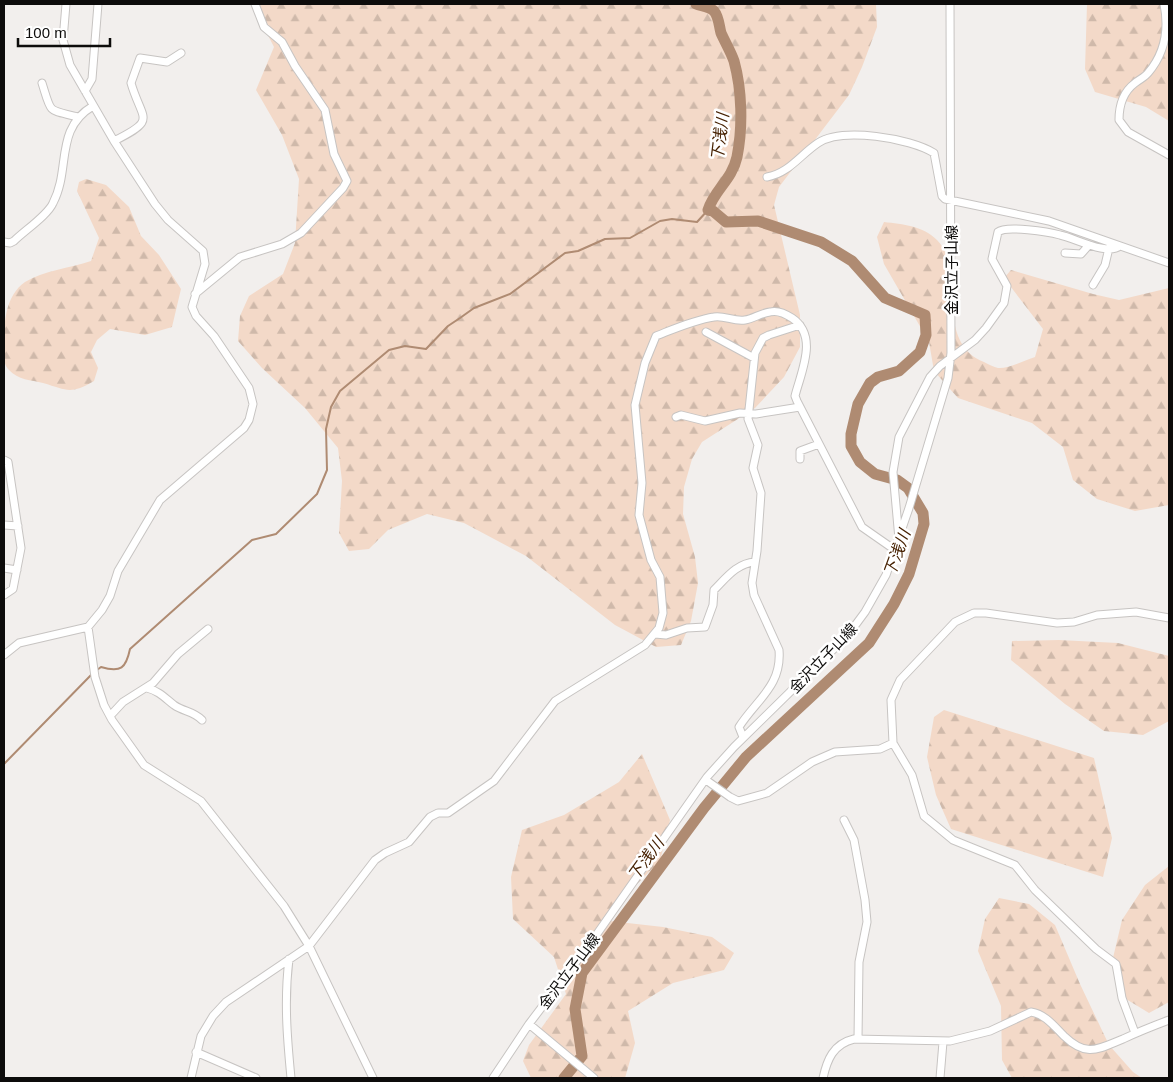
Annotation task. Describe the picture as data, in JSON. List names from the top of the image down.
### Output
{
  "streets": {
    "street": ["金沢立子山線"]
  },
  "water": ["下浅川"],
  "scale_bar": "100 m"
}
